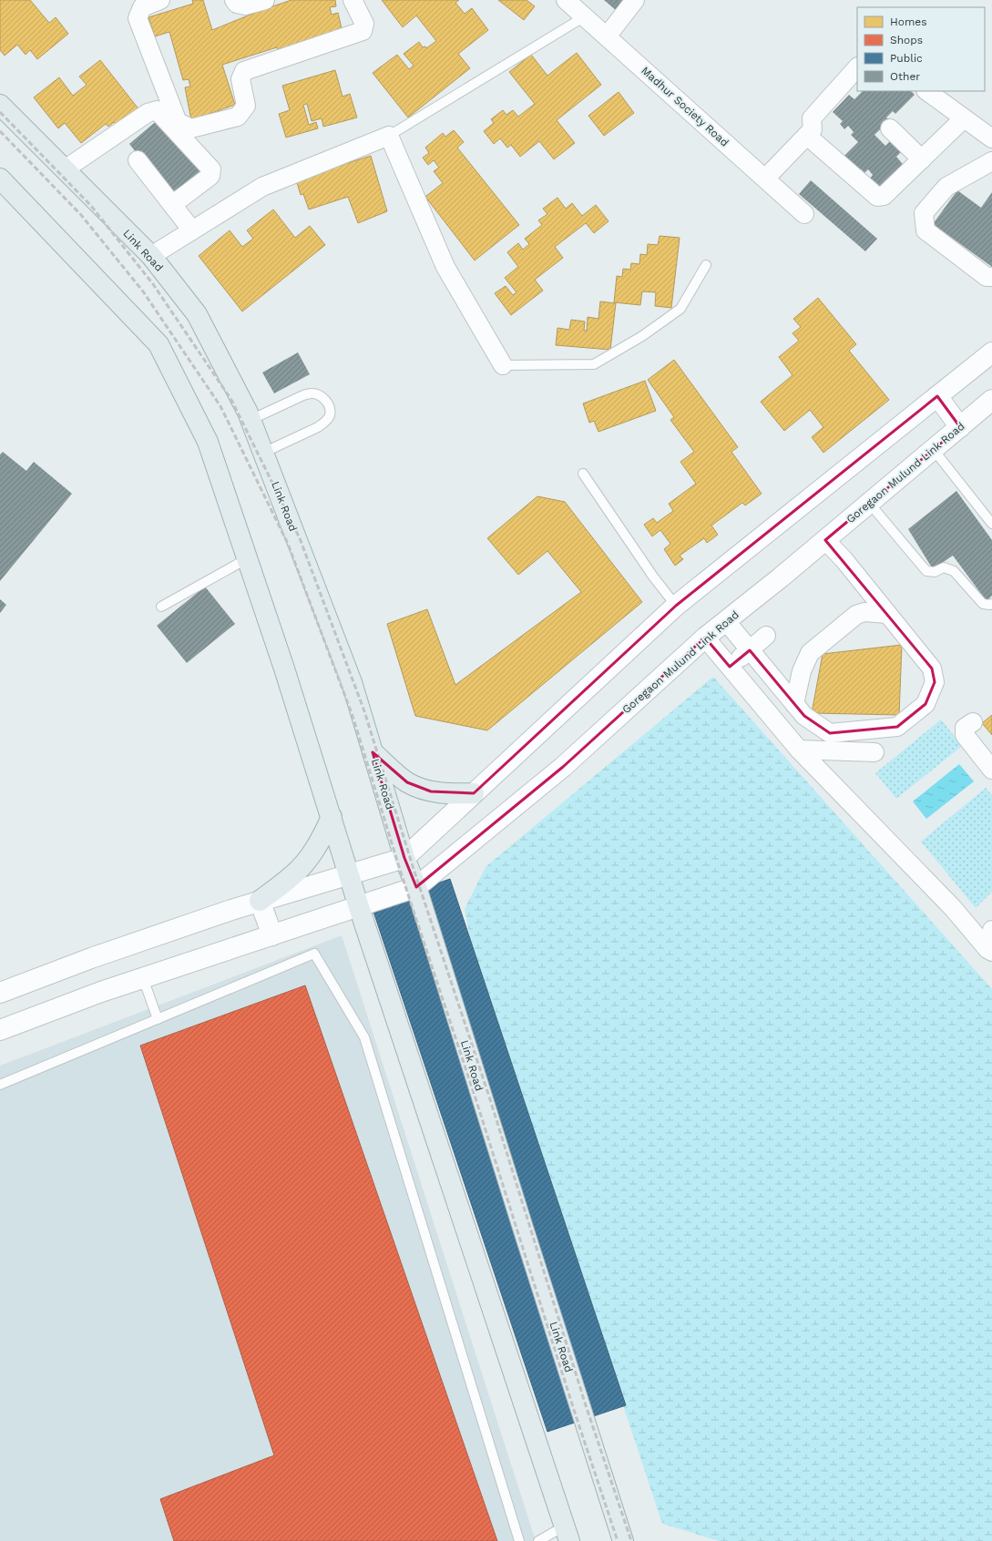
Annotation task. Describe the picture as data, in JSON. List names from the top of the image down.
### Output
{
  "streets": {
    "main road": ["Link Road", "Goregaon Mulund Link Road"],
    "street": ["Madhur Society Road"]
  },
  "crossings": [
    ["Link Road", "Goregaon Mulund Link Road"]
  ],
  "legend": [
    "Homes",
    "Shops",
    "Public",
    "Other"
  ]
}
